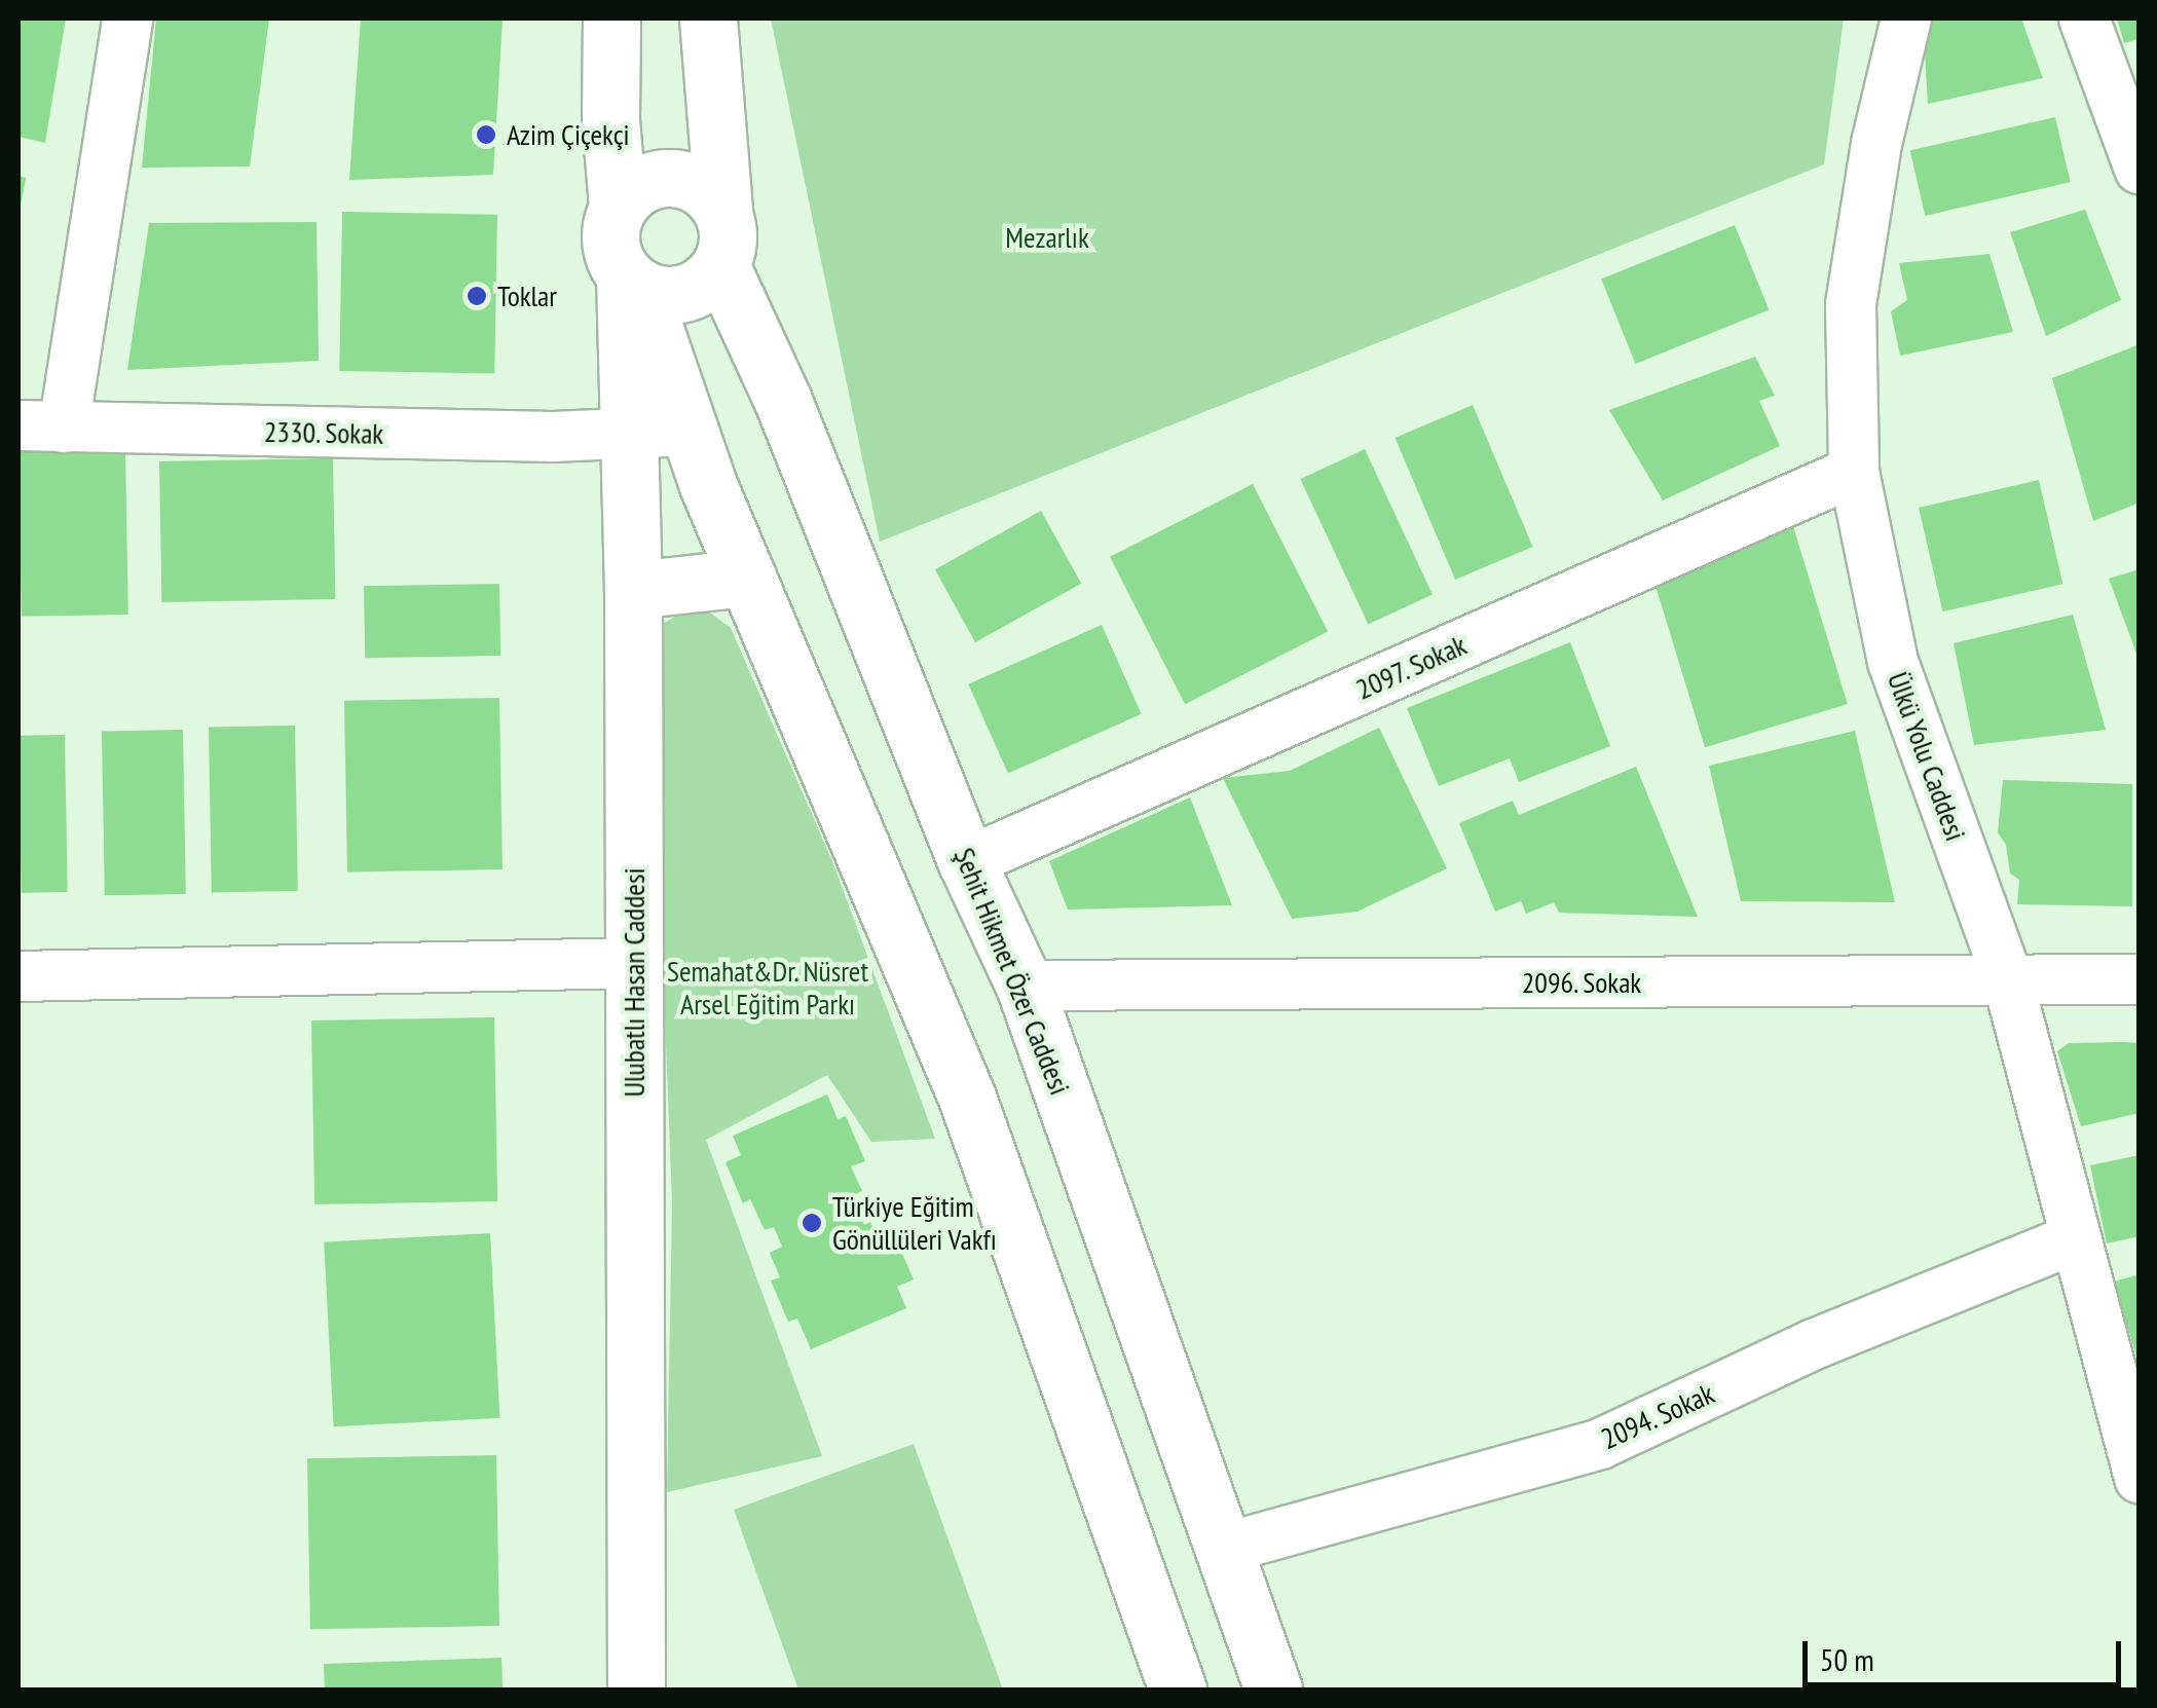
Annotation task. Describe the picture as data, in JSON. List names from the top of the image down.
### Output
{
  "streets": {
    "main road": ["Şehit Hikmet Özer Caddesi", "Ulubatlı Hasan Caddesi"],
    "street": [
      "2330. Sokak",
      "2097. Sokak",
      "Ülkü Yolu Caddesi",
      "2096. Sokak",
      "2094. Sokak"
    ]
  },
  "crossings": [
    ["2330. Sokak", "Ulubatlı Hasan Caddesi"],
    ["2097. Sokak", "Ülkü Yolu Caddesi"],
    ["2097. Sokak", "Şehit Hikmet Özer Caddesi"],
    ["Ülkü Yolu Caddesi", "2096. Sokak"],
    ["Ülkü Yolu Caddesi", "2094. Sokak"],
    ["Şehit Hikmet Özer Caddesi", "Ulubatlı Hasan Caddesi"],
    ["Şehit Hikmet Özer Caddesi", "2096. Sokak"],
    ["Şehit Hikmet Özer Caddesi", "2094. Sokak"]
  ],
  "parks": ["Mezarlık", "Semahat&Dr. Nüsret Arsel Eğitim Parkı"],
  "places": ["Azim Çiçekçi", "Toklar", "Türkiye Eğitim Gönüllüleri Vakfı"],
  "scale_bar": "50 m"
}
